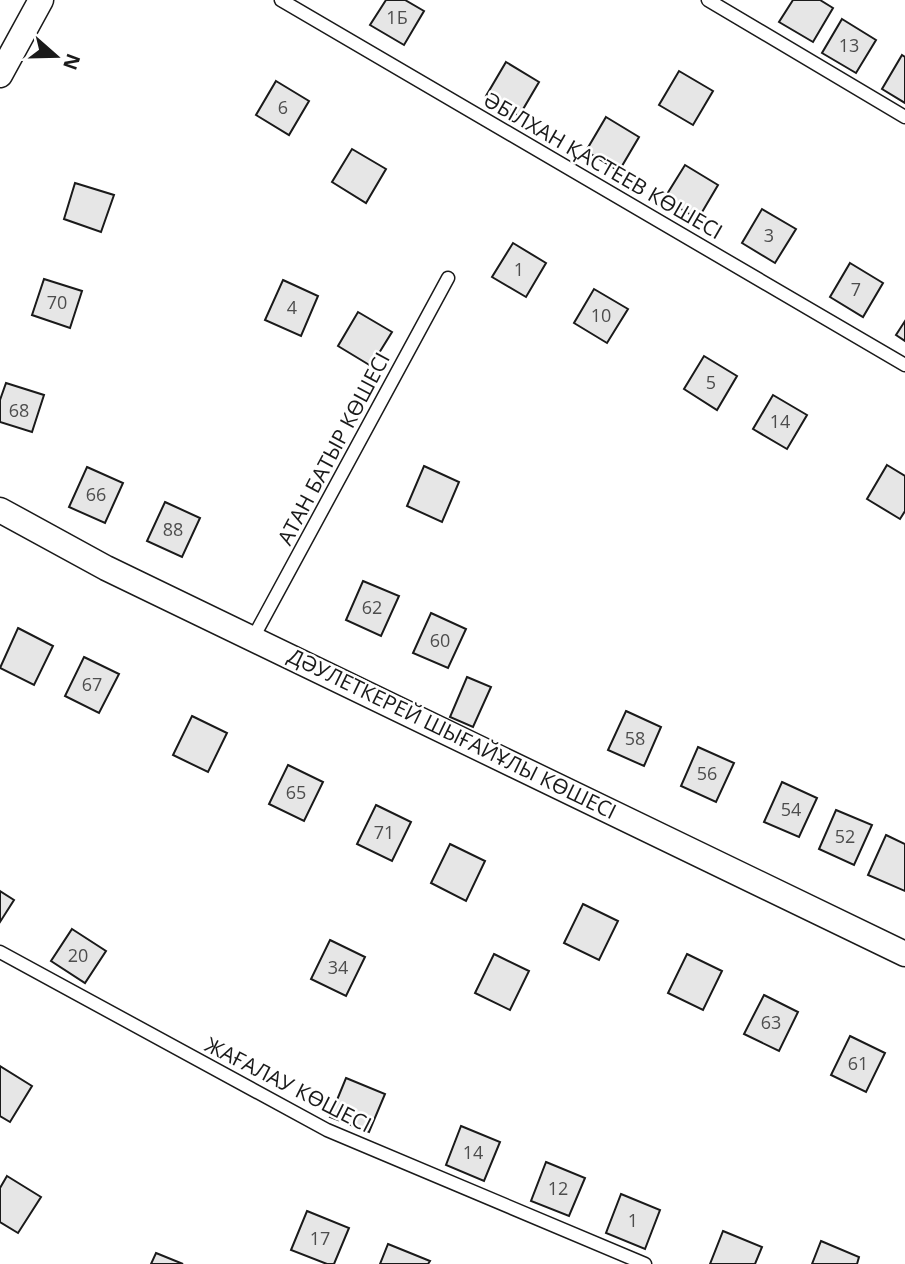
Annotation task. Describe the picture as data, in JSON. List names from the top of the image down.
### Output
{
  "streets": {
    "street": ["ДӘУЛЕТКЕРЕЙ ШЫҒАЙҰЛЫ КӨШЕСІ"],
    "lane": ["ӘБІЛХАН ҚАСТЕЕВ КӨШЕСІ", "АТАН БАТЫР КӨШЕСІ", "ЖАҒАЛАУ КӨШЕСІ"]
  },
  "crossings": [
    ["АТАН БАТЫР КӨШЕСІ", "ДӘУЛЕТКЕРЕЙ ШЫҒАЙҰЛЫ КӨШЕСІ"]
  ],
  "house_numbers": [
    "1Б",
    "13",
    "6",
    "3",
    "1",
    "7",
    "70",
    "4",
    "10",
    "5",
    "68",
    "14",
    "66",
    "88",
    "62",
    "60",
    "67",
    "58",
    "56",
    "65",
    "54",
    "71",
    "52",
    "20",
    "34",
    "63",
    "61",
    "14",
    "12",
    "1",
    "17"
  ],
  "north": "right"
}
